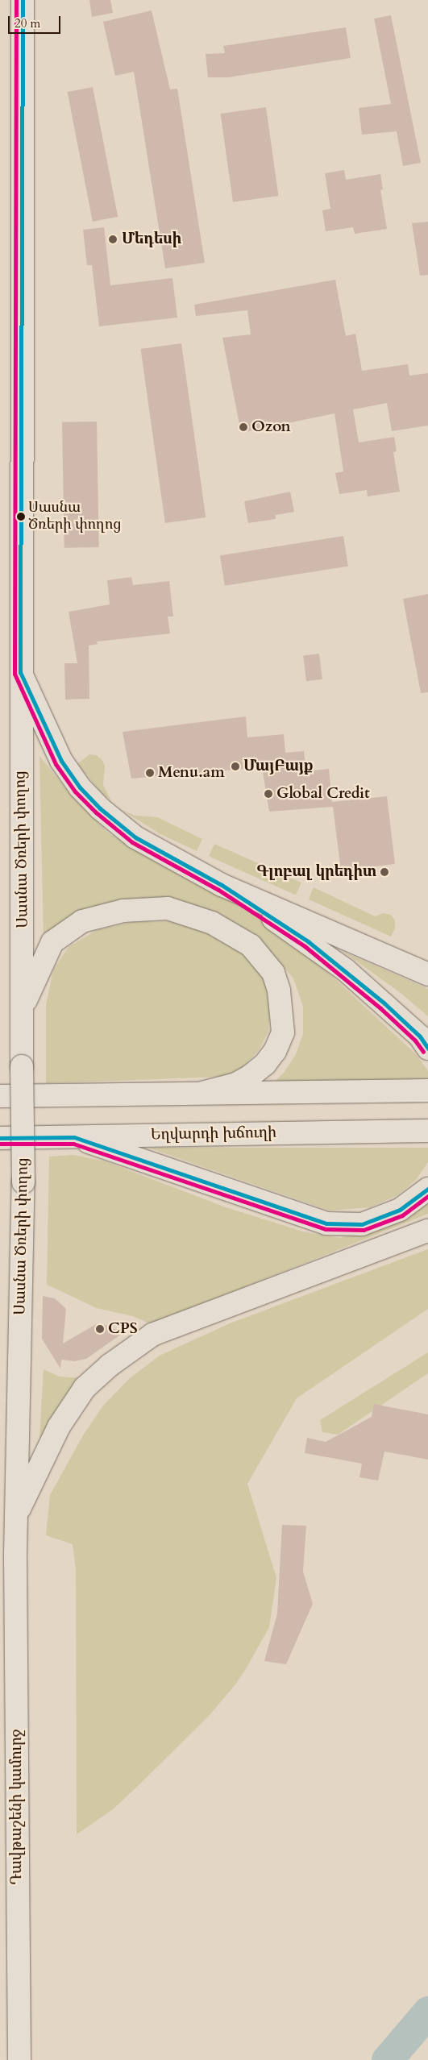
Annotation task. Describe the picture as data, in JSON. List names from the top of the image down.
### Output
{
  "streets": {
    "main road": ["Սասնա Ծռերի փողոց", "Եղվարդի խճուղի", "Դավթաշենի կամուրջ"]
  },
  "crossings": [
    ["Սասնա Ծռերի փողոց", "Դավթաշենի կամուրջ"]
  ],
  "places": [
    "Մեդեսի",
    "Ozon",
    "Սասնա Ծռերի փողոց",
    "ՄայԲայք",
    "Menu.am",
    "Global Credit",
    "Գլոբալ կրեդիտ",
    "CPS"
  ],
  "scale_bar": "20 m"
}
